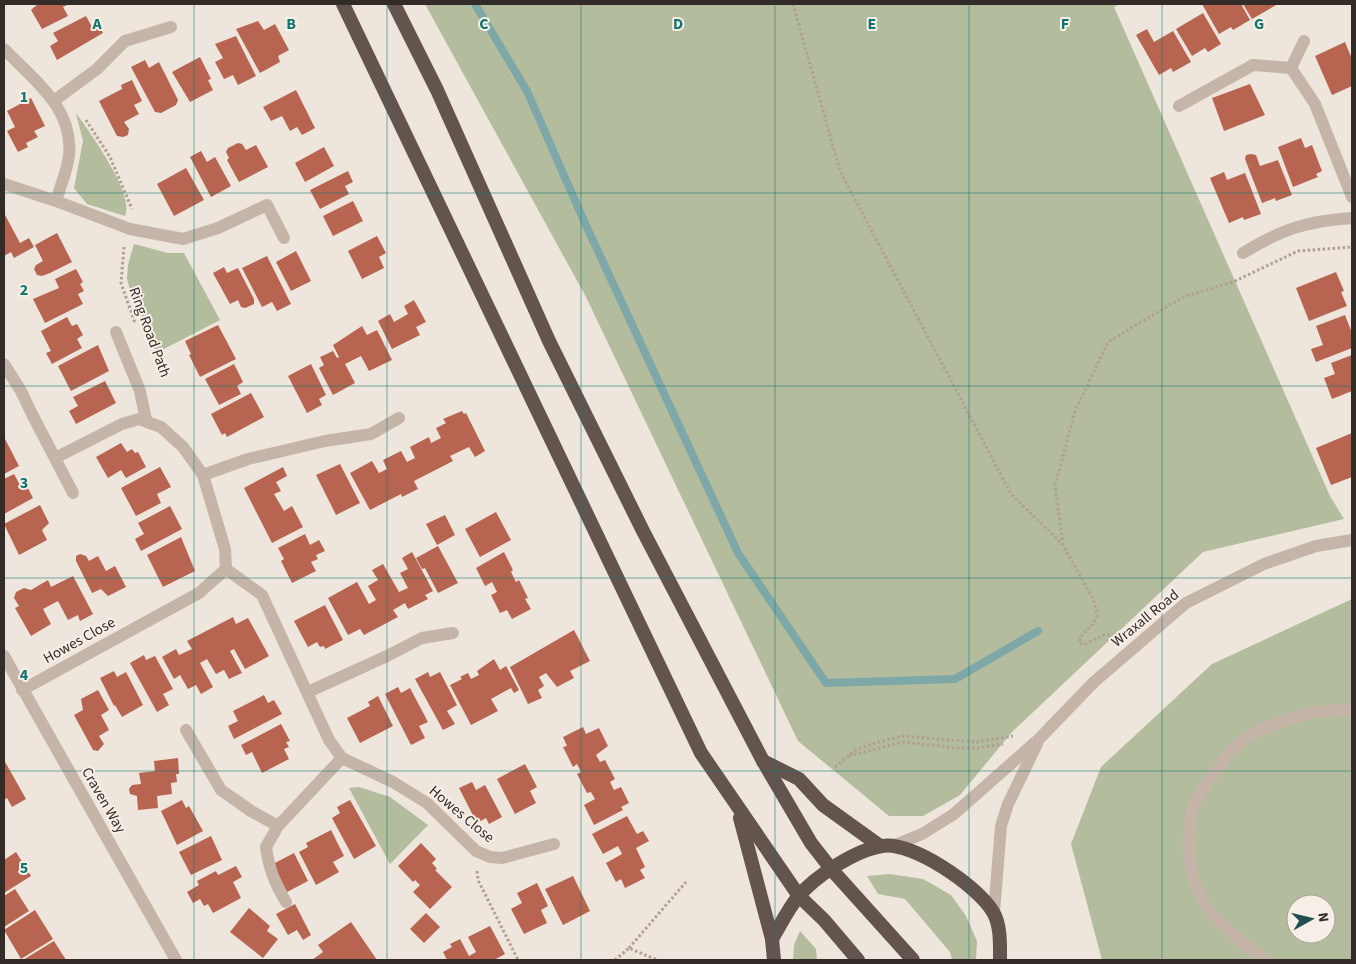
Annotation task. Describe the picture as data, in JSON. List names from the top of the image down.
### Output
{
  "streets": {
    "street": ["Wraxall Road", "Howes Close", "Craven Way"],
    "path": ["Ring Road Path"]
  },
  "crossings": [
    ["Howes Close", "Craven Way"]
  ],
  "north": "right",
  "grid": {
    "columns": [
      "A",
      "B",
      "C",
      "D",
      "E",
      "F",
      "G"
    ],
    "rows": [
      "1",
      "2",
      "3",
      "4",
      "5"
    ]
  }
}
